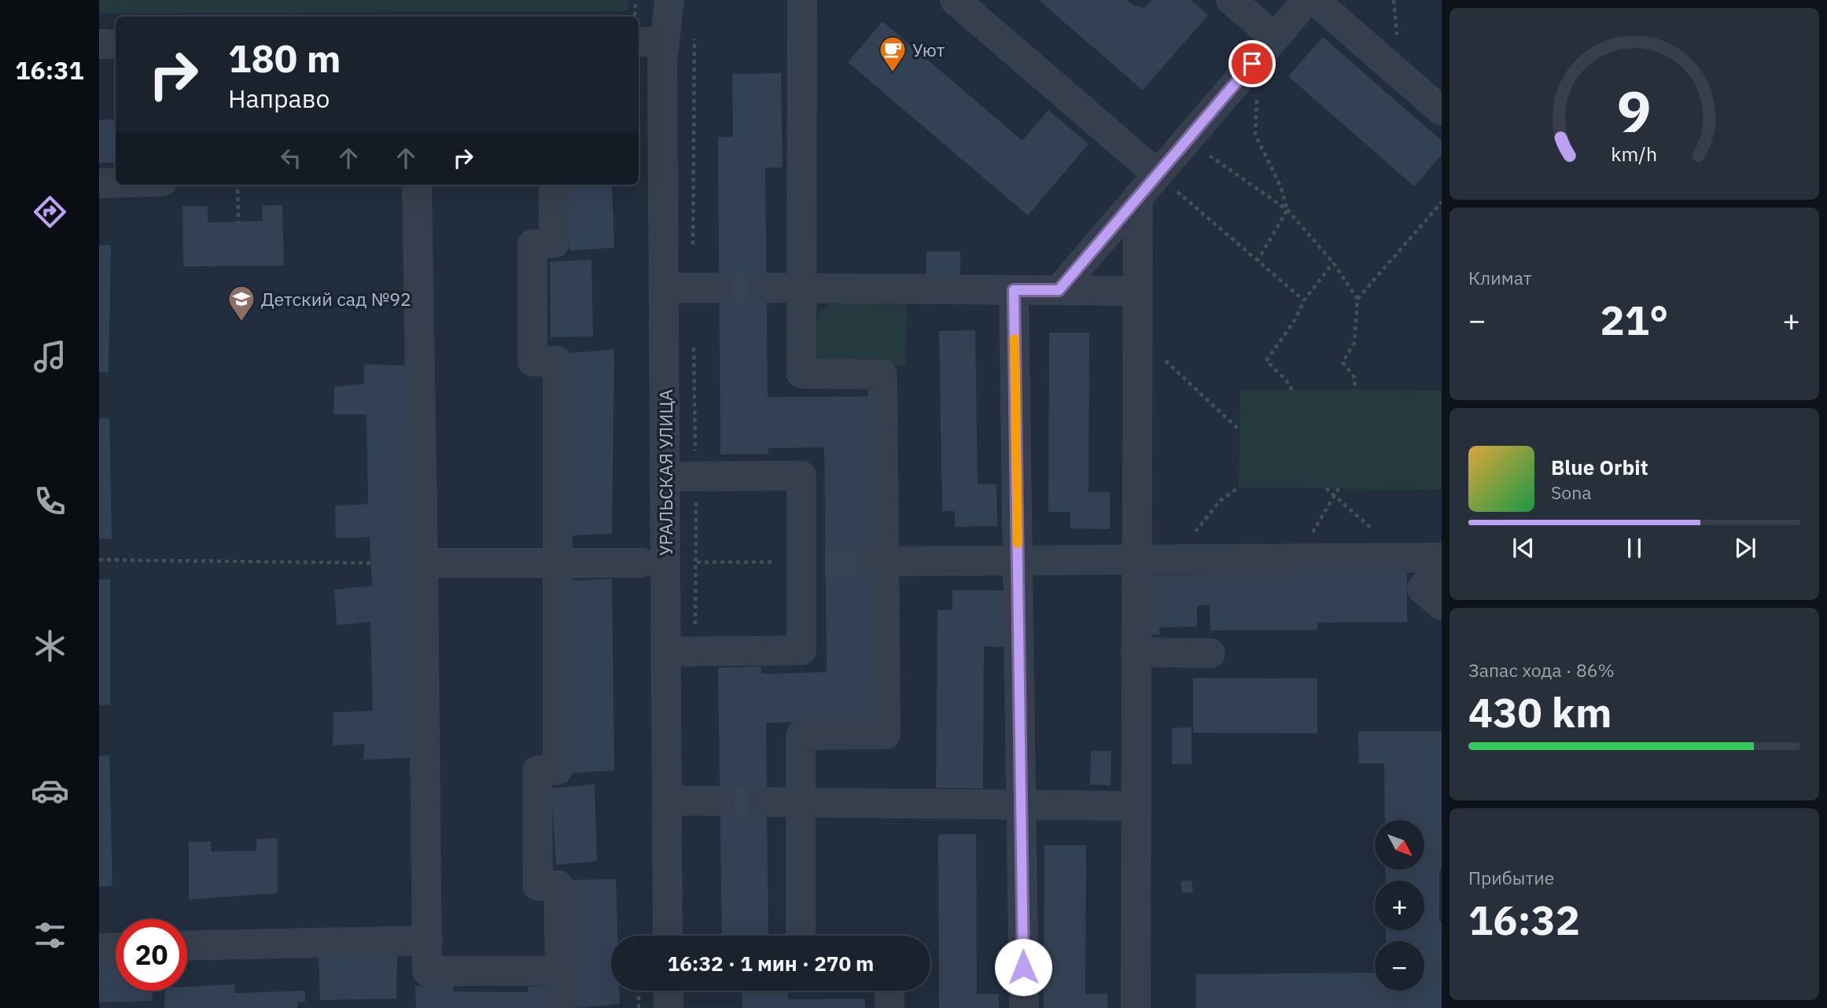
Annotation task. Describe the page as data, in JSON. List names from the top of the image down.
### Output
{
  "streets": {
    "street": ["УРАЛЬСКАЯ УЛИЦА"]
  },
  "places": {
    "cafe": ["Уют"],
    "school or university": ["Детский сад №92"]
  },
  "north": "bottom right",
  "page": {
    "tabs": "16:31",
    "turn": ["180 m", "Направо"],
    "tile": [
      "Климат",
      ["Запас хода · 86%", "430 km"],
      ["Прибытие", "16:32"]
    ],
    "heat": ["−", "21°", "+"],
    "song": ["Blue Orbit", "Sona"],
    "map_buttons": ["+", "−"],
    "limit": "20",
    "trip": "16:32 · 1 мин · 270 m",
    "gauge": ["9", "km/h"]
  }
}
